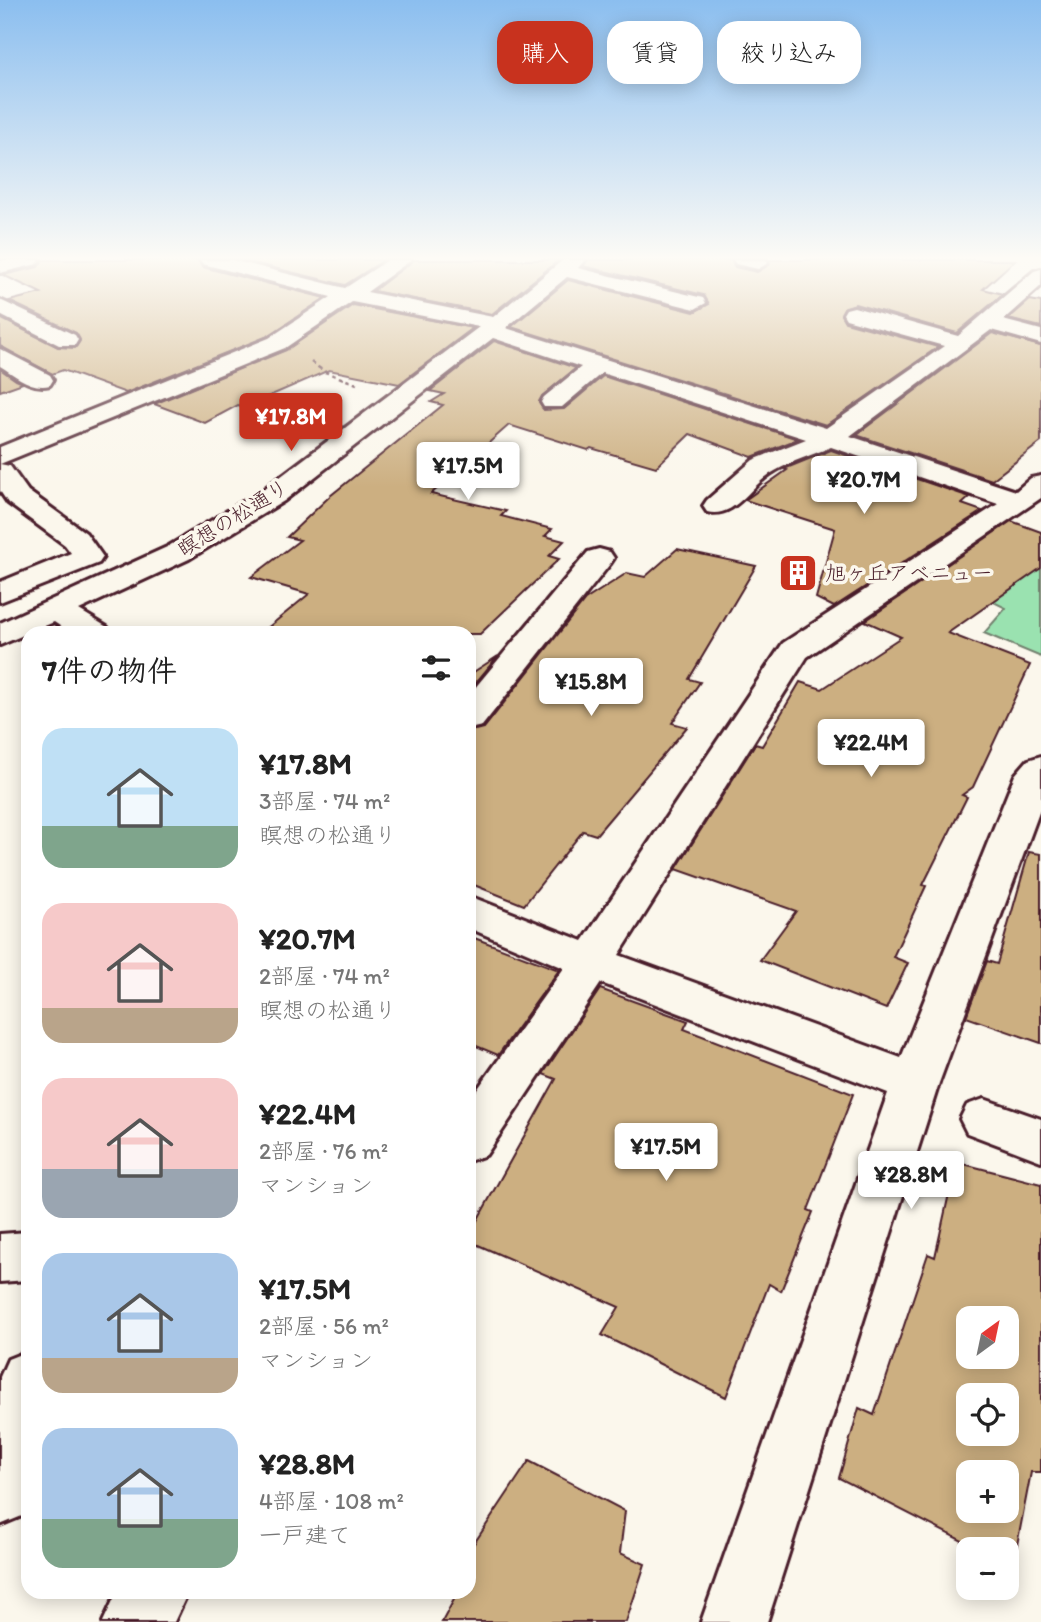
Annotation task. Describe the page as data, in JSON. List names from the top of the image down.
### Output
{
  "streets": {
    "street": ["瞑想の松通り"]
  },
  "places": {
    "building": ["旭ヶ丘アベニュー"]
  },
  "north": "top right",
  "page": {
    "chip": ["購入", "賃貸", "絞り込み"],
    "price": [
      "¥17.8M",
      "¥17.5M",
      "¥20.7M",
      "¥15.8M",
      "¥22.4M",
      "¥17.5M",
      "¥28.8M"
    ],
    "heading": "7件の物件",
    "list": [
      {
        "name": "¥17.8M",
        "note": "3部屋 · 74 m² · 瞑想の松通り"
      },
      {
        "name": "¥20.7M",
        "note": "2部屋 · 74 m² · 瞑想の松通り"
      },
      {
        "name": "¥22.4M",
        "note": "2部屋 · 76 m² · マンション"
      },
      {
        "name": "¥17.5M",
        "note": "2部屋 · 56 m² · マンション"
      },
      {
        "name": "¥28.8M",
        "note": "4部屋 · 108 m² · 一戸建て"
      }
    ],
    "map_buttons": ["+", "−"]
  }
}
